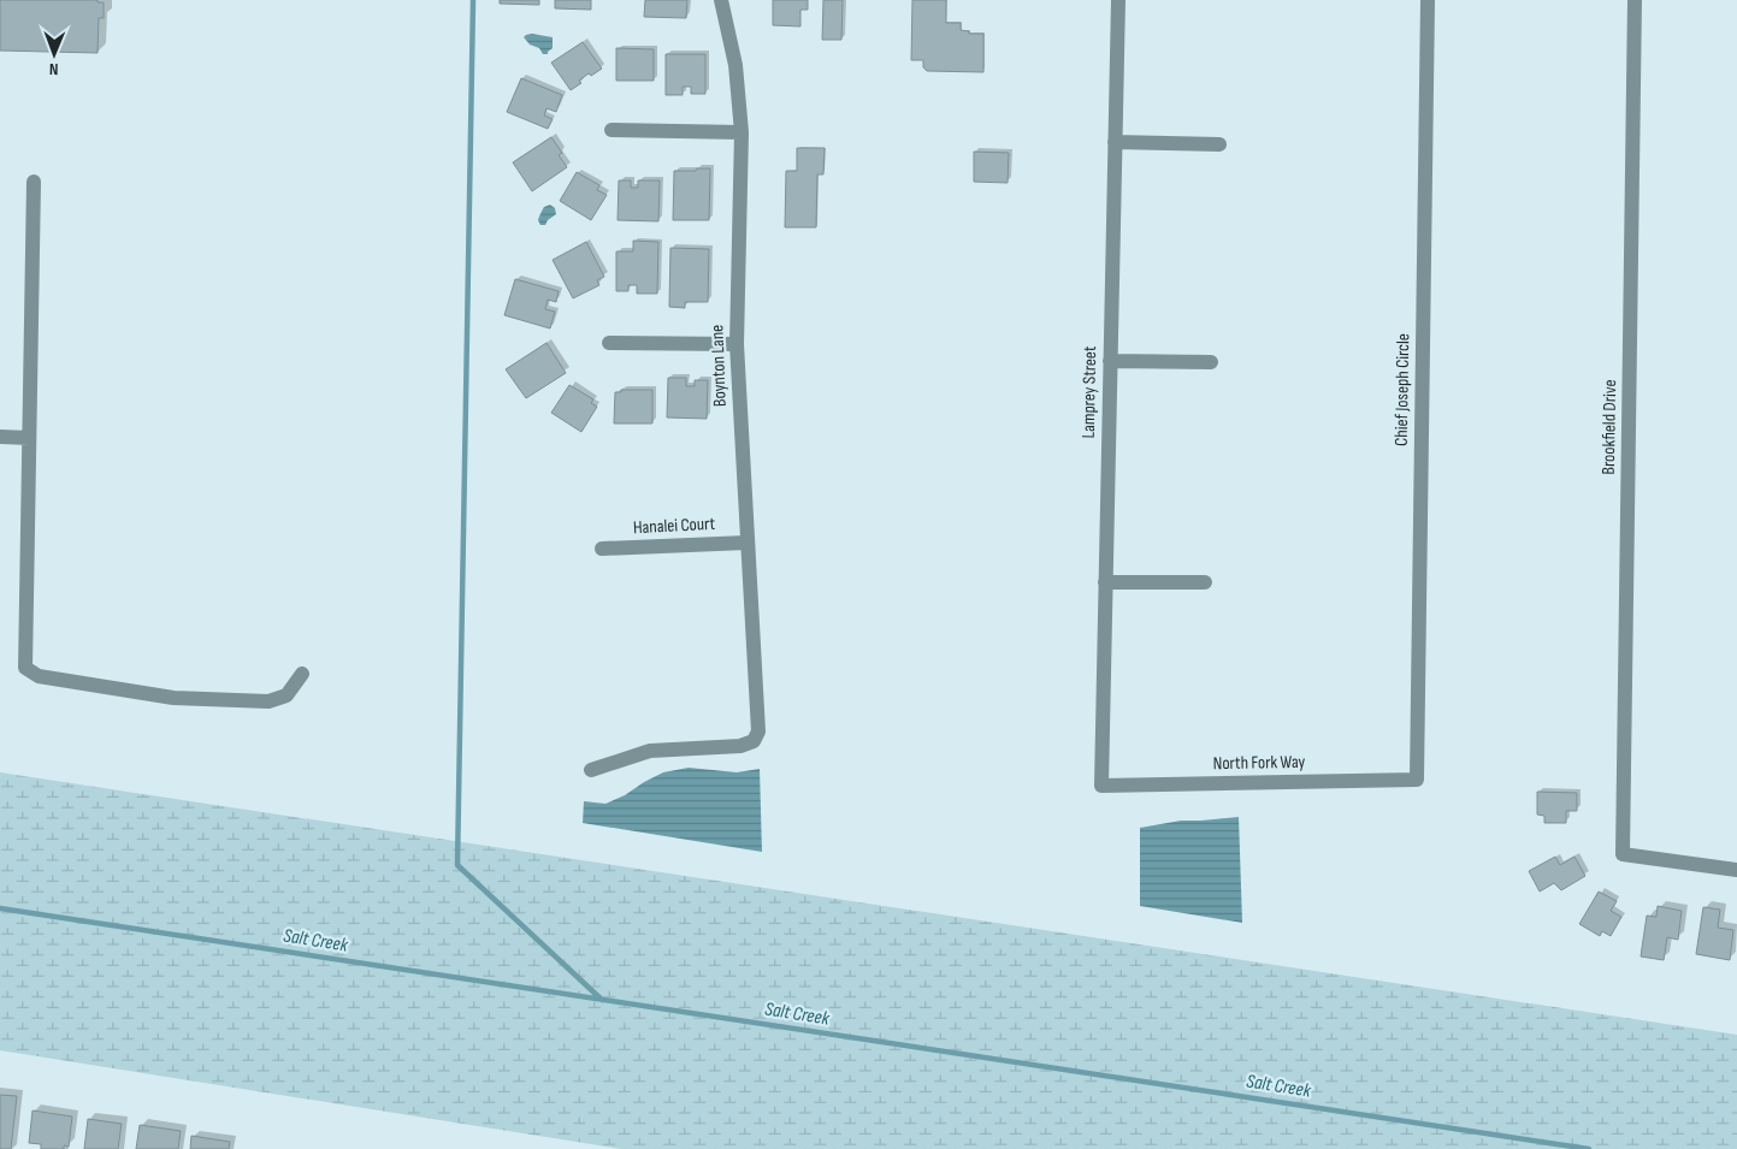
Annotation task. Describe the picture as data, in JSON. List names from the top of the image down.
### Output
{
  "streets": {
    "street": [
      "Boynton Lane",
      "Chief Joseph Circle",
      "Lamprey Street",
      "Brookfield Drive",
      "Hanalei Court",
      "North Fork Way"
    ]
  },
  "crossings": [
    ["Boynton Lane", "Hanalei Court"],
    ["Chief Joseph Circle", "North Fork Way"],
    ["Lamprey Street", "North Fork Way"]
  ],
  "water": ["Salt Creek"],
  "north": "bottom"
}
